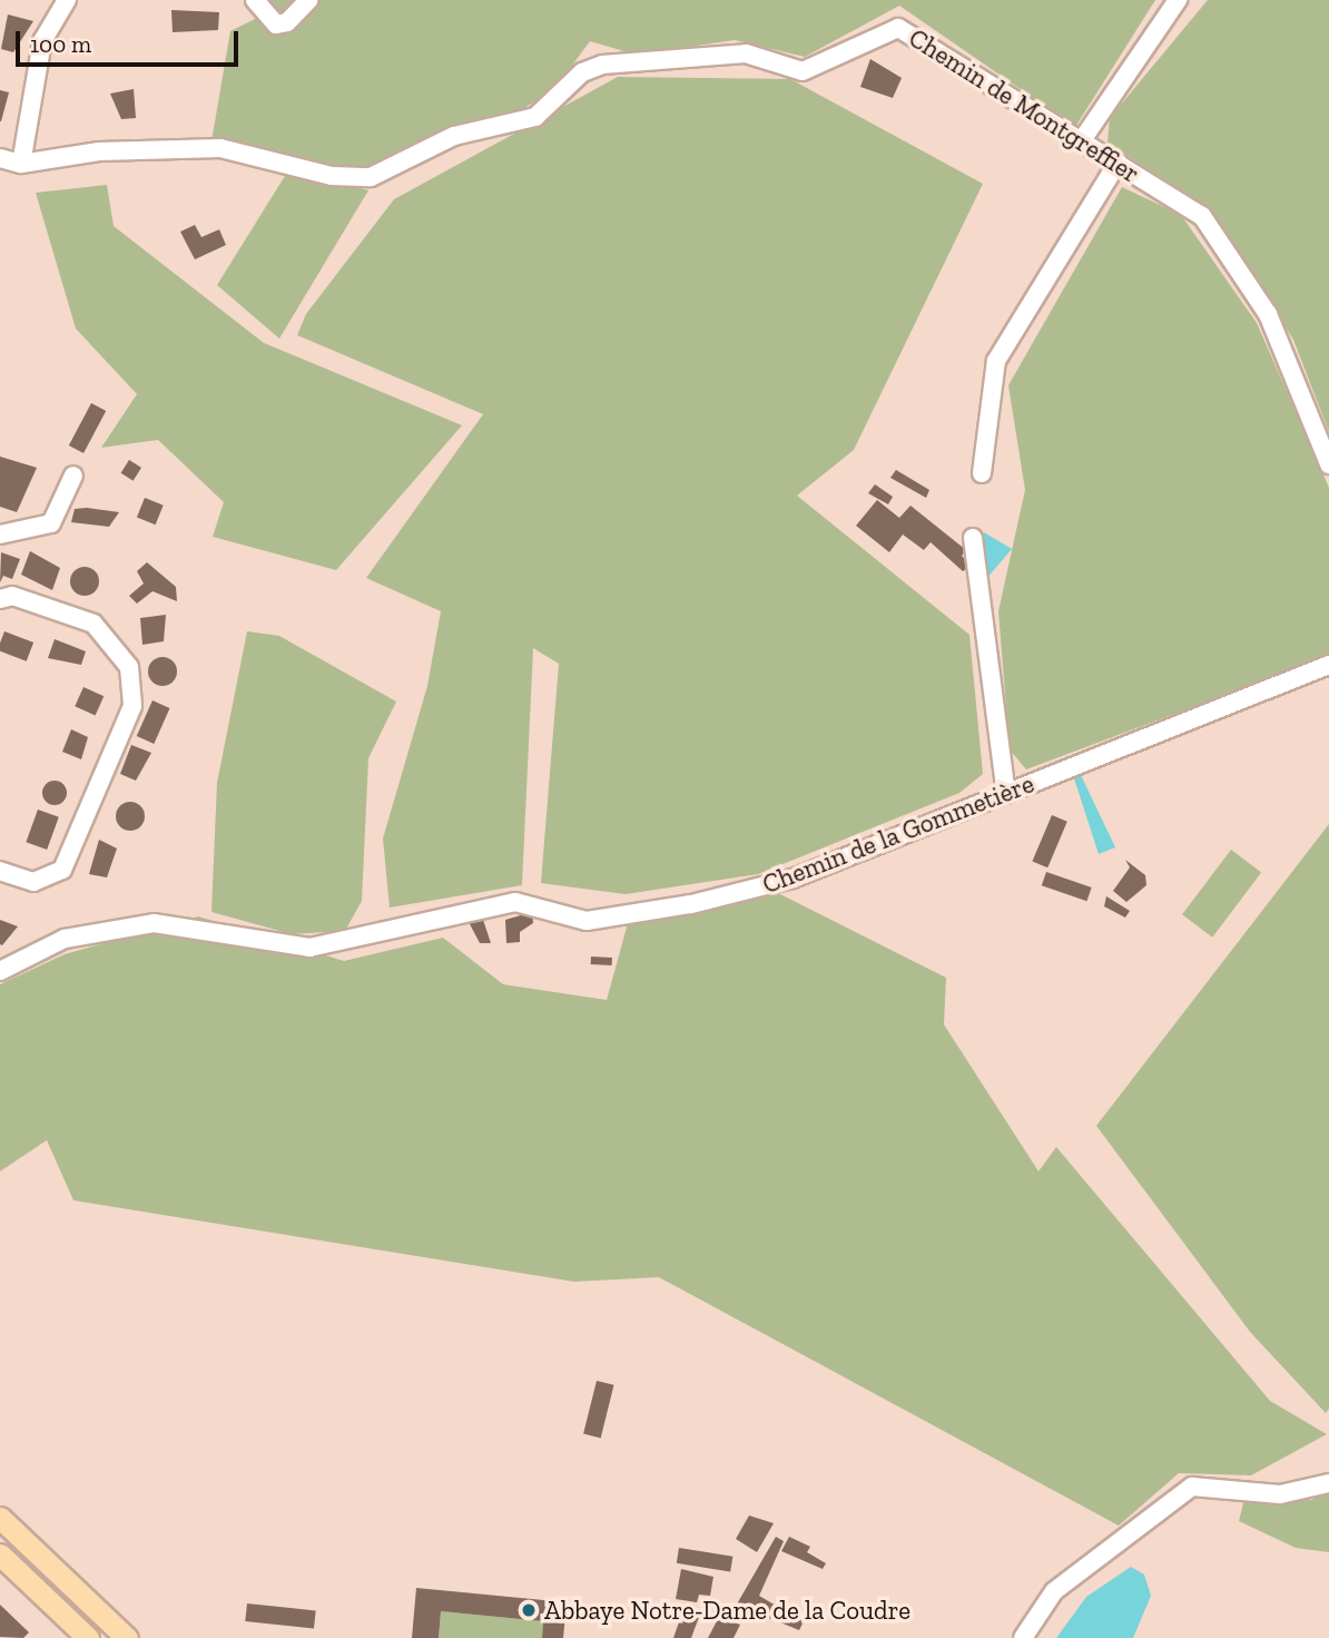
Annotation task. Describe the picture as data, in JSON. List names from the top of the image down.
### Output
{
  "streets": {
    "street": ["Chemin de Montgreffier", "Chemin de la Gommetière"]
  },
  "places": ["Abbaye Notre-Dame de la Coudre"],
  "scale_bar": "100 m"
}
